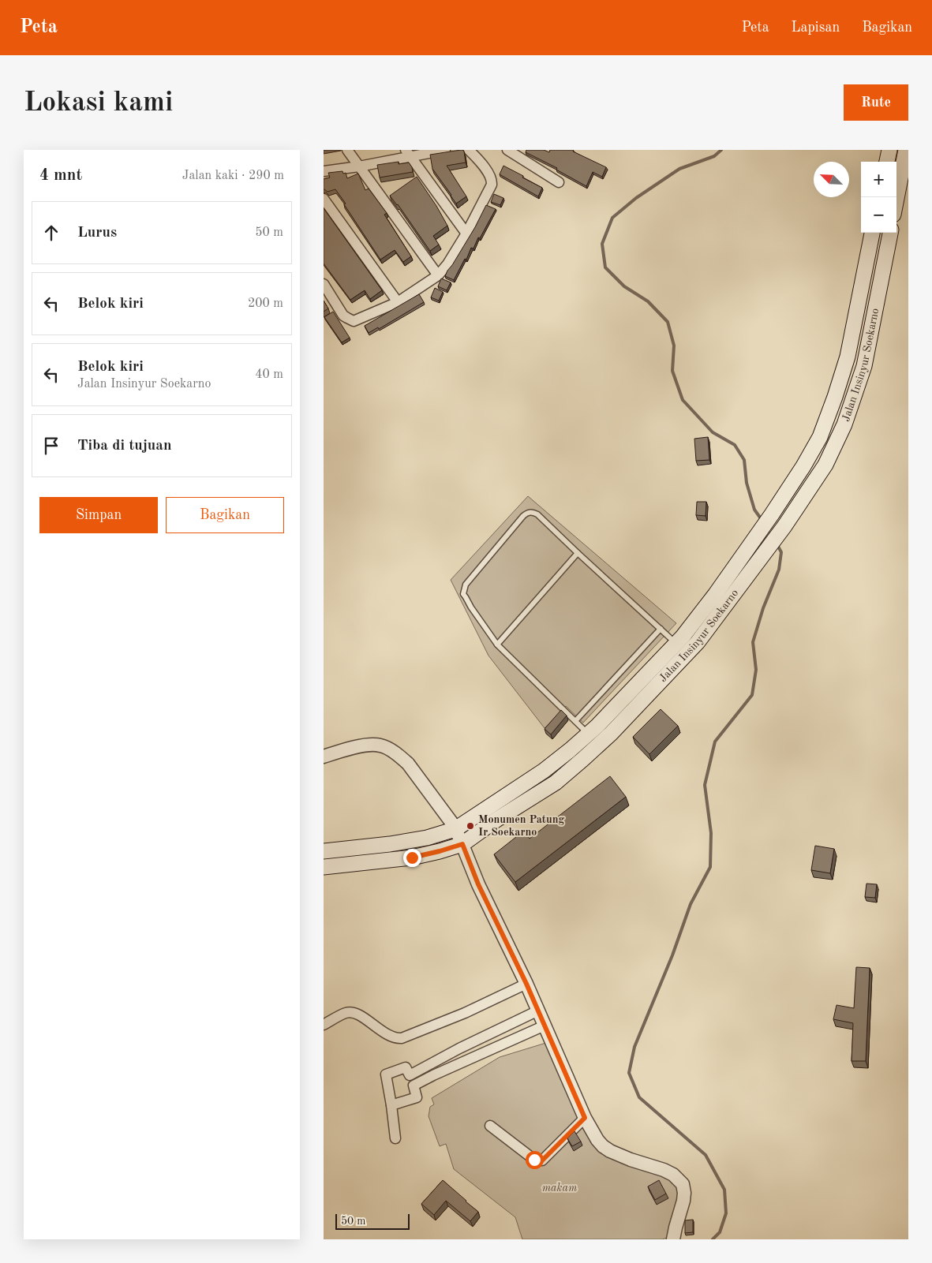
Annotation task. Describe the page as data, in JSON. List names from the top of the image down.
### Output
{
  "streets": {
    "main road": ["Jalan Insinyur Soekarno"]
  },
  "parks": ["makam"],
  "places": ["Monumen Patung Ir Soekarno"],
  "scale_bar": "50 m",
  "north": "top left",
  "page": {
    "header": "Peta",
    "nav": ["Peta", "Lapisan", "Bagikan"],
    "buttons": [
      "Rute",
      ["Simpan", "Bagikan"]
    ],
    "title": "Lokasi kami",
    "heading": ["4 mnt", "Jalan kaki · 290 m"],
    "map_buttons": ["+", "−"],
    "list": [
      ["Lurus", "50 m"],
      ["Belok kiri", "200 m"],
      ["Belok kiri", "Jalan Insinyur Soekarno", "40 m"],
      "Tiba di tujuan"
    ],
    "scale": "50 m"
  }
}
